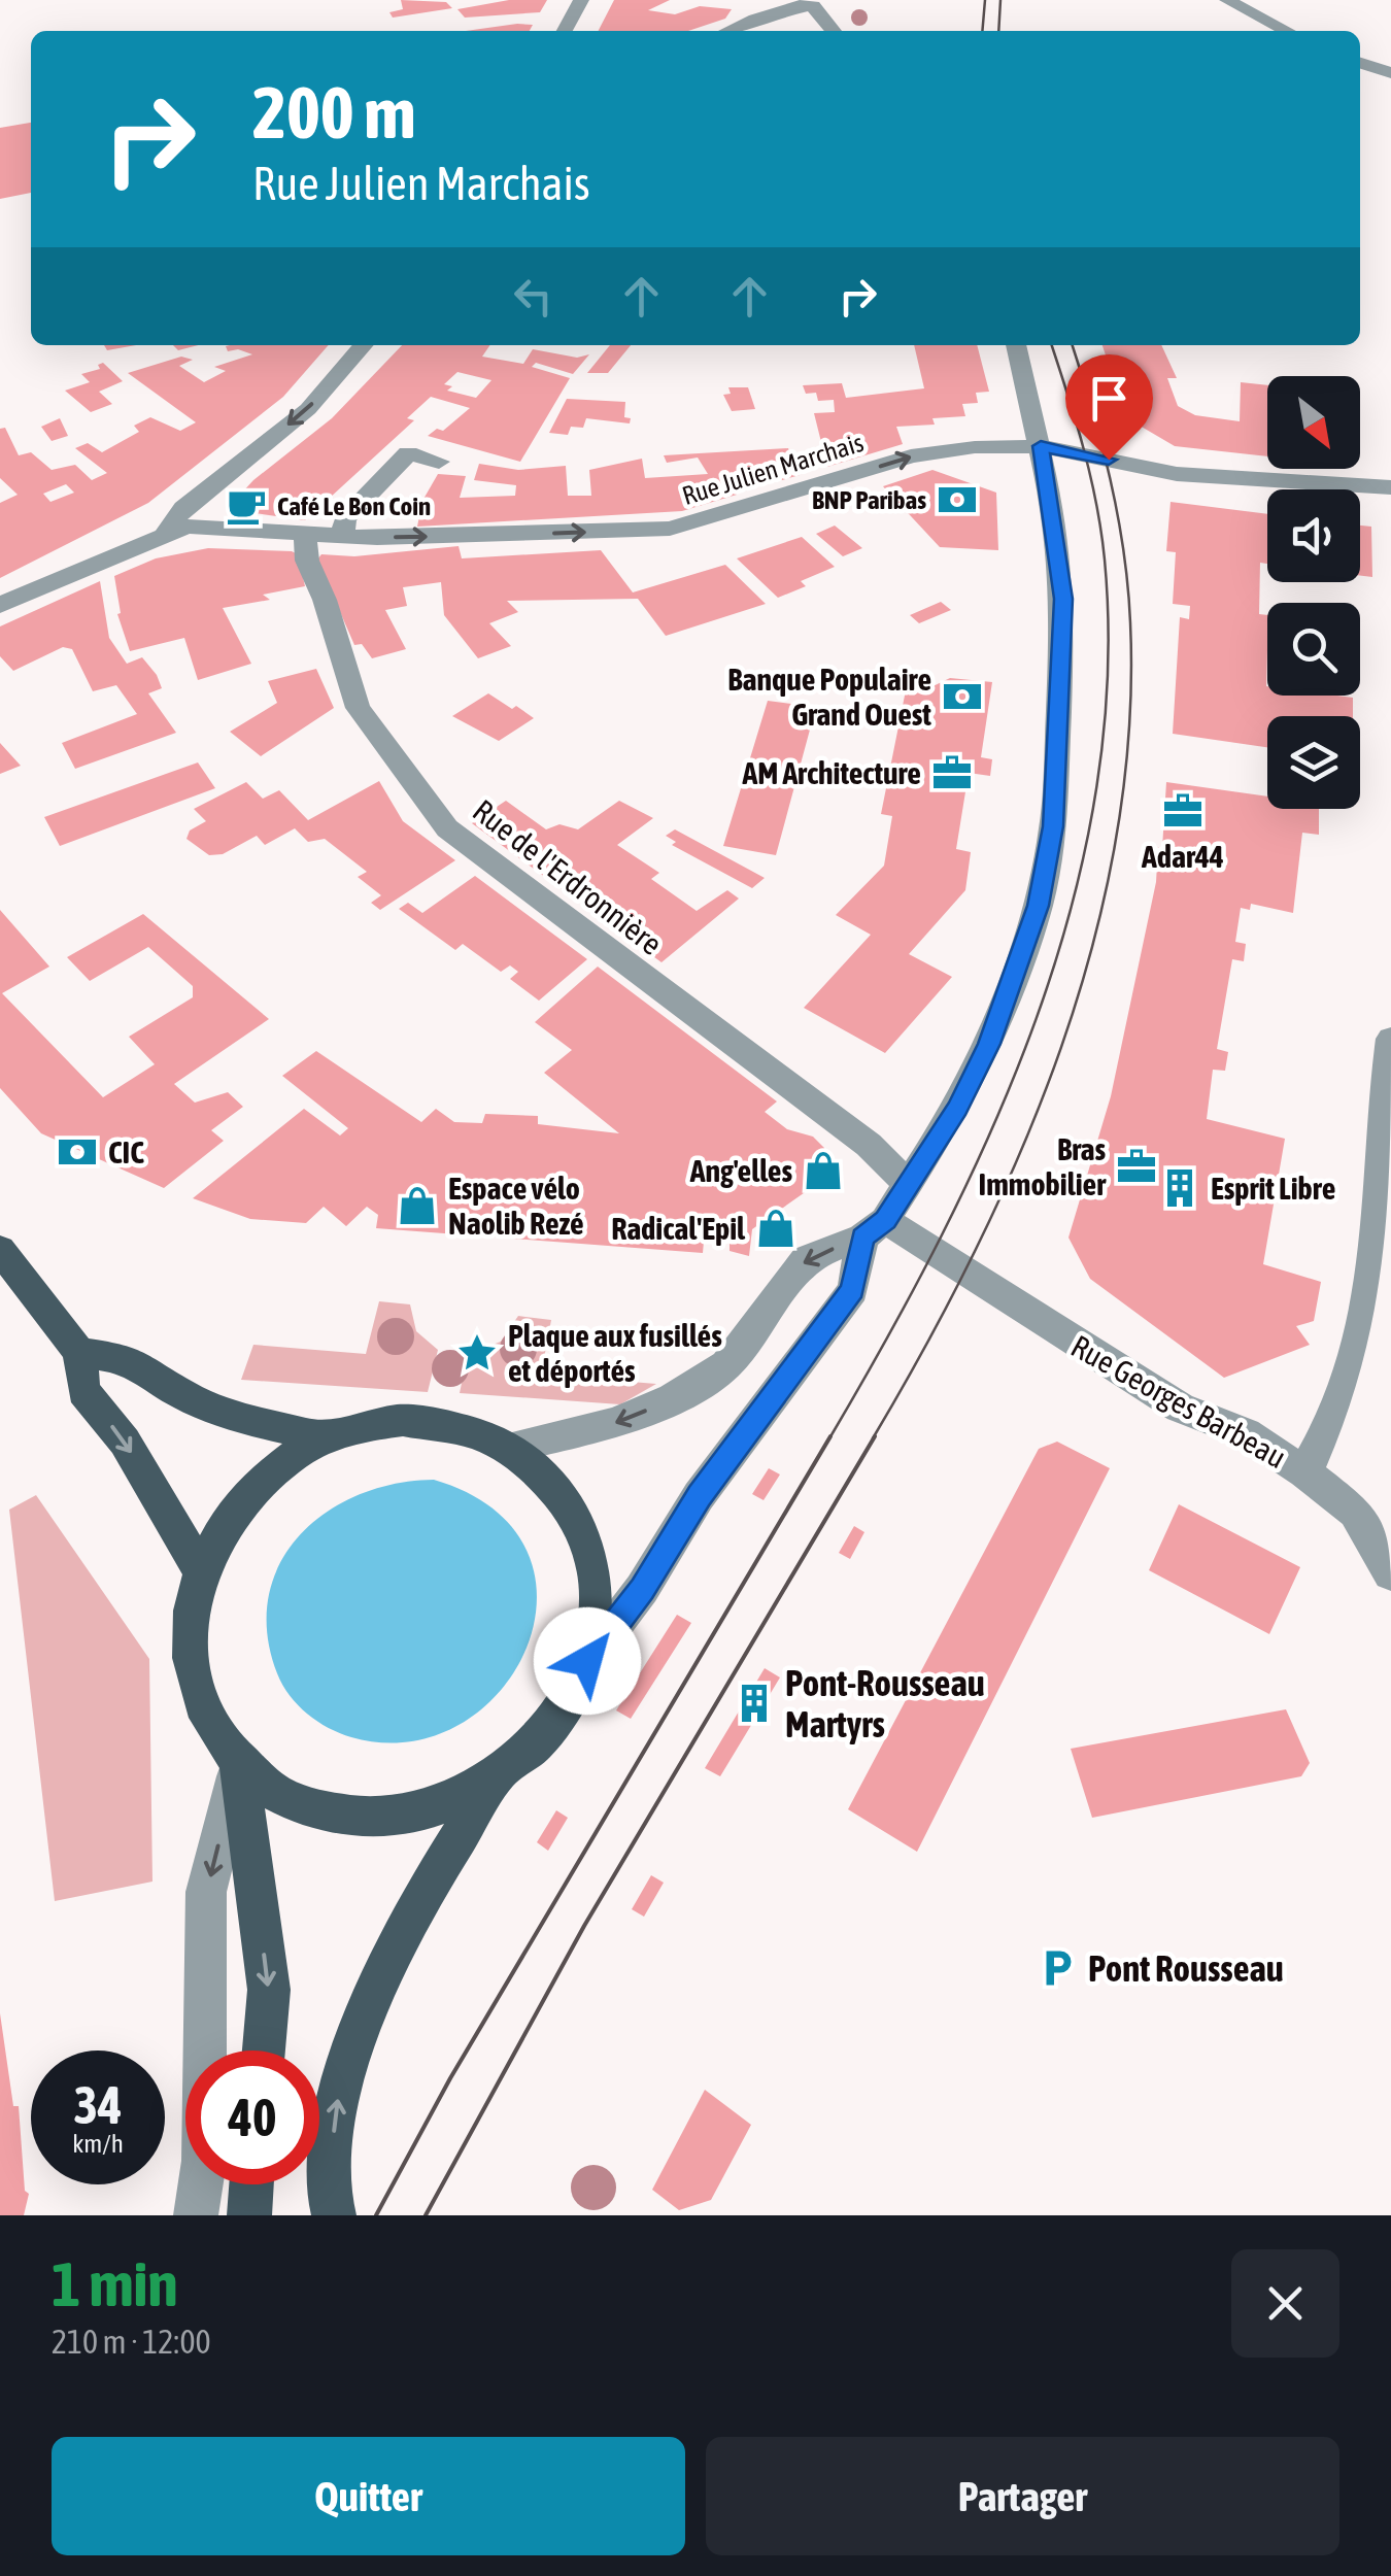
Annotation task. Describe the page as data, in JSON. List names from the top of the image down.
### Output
{
  "streets": {
    "street": ["Rue Julien Marchais", "Rue de l'Erdronnière", "Rue Georges Barbeau"]
  },
  "crossings": [
    ["Rue Julien Marchais", "Rue de l'Erdronnière"]
  ],
  "one_way": ["Rue Julien Marchais"],
  "places": {
    "bank": ["BNP Paribas", "Banque Populaire Grand Ouest", "CIC"],
    "cafe": ["Café Le Bon Coin"],
    "office": ["AM Architecture", "Adar44", "Bras Immobilier"],
    "shop": ["Ang'elles", "Espace vélo Naolib Rezé", "Radical'Epil"],
    "building": ["Esprit Libre", "Pont-Rousseau Martyrs"],
    "place": ["Plaque aux fusillés et déportés"],
    "parking": ["Pont Rousseau"]
  },
  "north": "bottom right",
  "page": {
    "turn": ["200 m", "Rue Julien Marchais"],
    "speed": "34 km/h",
    "limit": "40",
    "heading": ["1 min", "210 m · 12:00"],
    "buttons": ["Quitter", "Partager"]
  }
}
